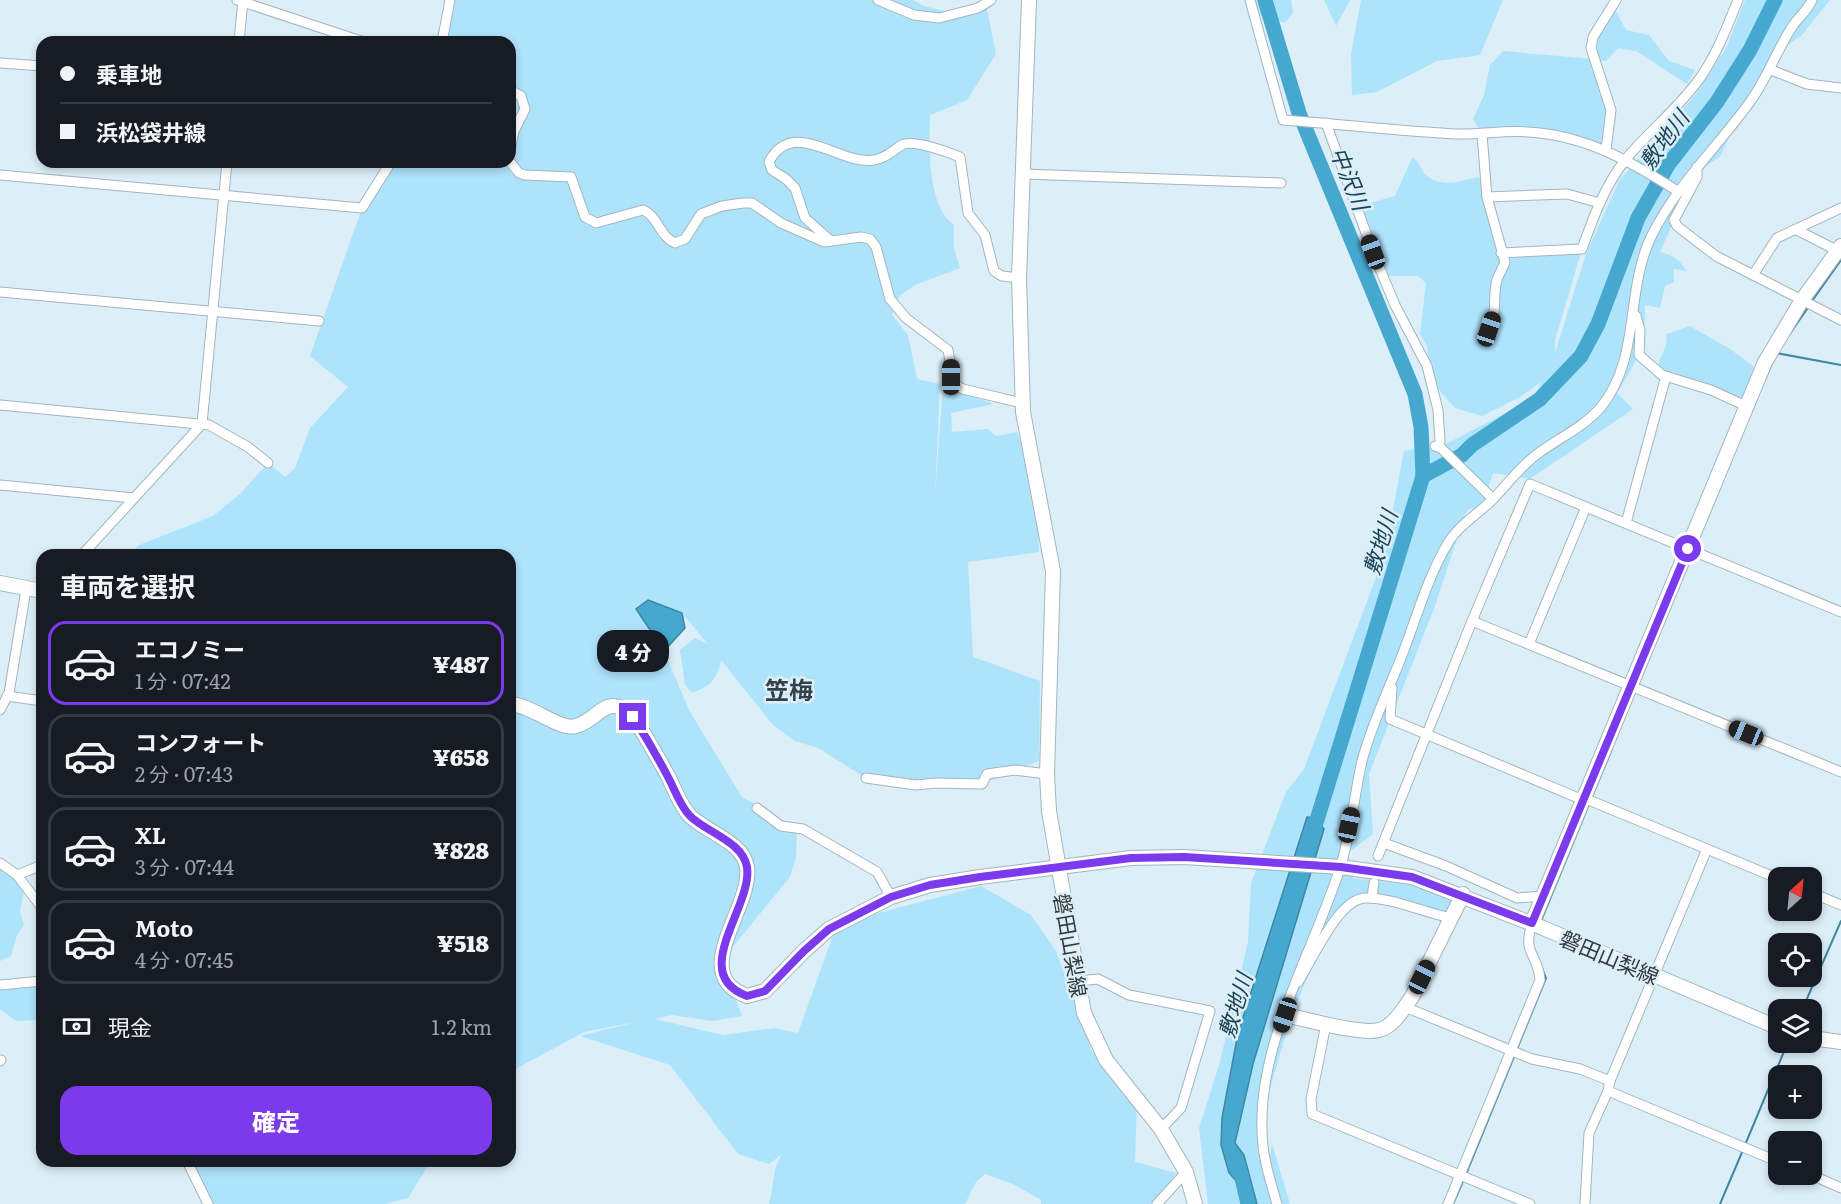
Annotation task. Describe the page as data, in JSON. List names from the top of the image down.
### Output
{
  "streets": {
    "main road": ["磐田山梨線"]
  },
  "districts": ["笠梅"],
  "water": ["敷地川", "中沢川"],
  "north": "top right",
  "page": {
    "banner": ["乗車地", "浜松袋井線"],
    "heading": "車両を選択",
    "list": [
      {
        "name": "エコノミー",
        "note": "1 分 · 07:42",
        "value": "¥487"
      },
      {
        "name": "コンフォート",
        "note": "2 分 · 07:43",
        "value": "¥658"
      },
      {
        "name": "XL",
        "note": "3 分 · 07:44",
        "value": "¥828"
      },
      {
        "name": "Moto",
        "note": "4 分 · 07:45",
        "value": "¥518"
      }
    ],
    "bubble": "4 分",
    "map_buttons": ["+", "−"],
    "pay": ["現金", "1.2 km"],
    "buttons": "確定"
  }
}
